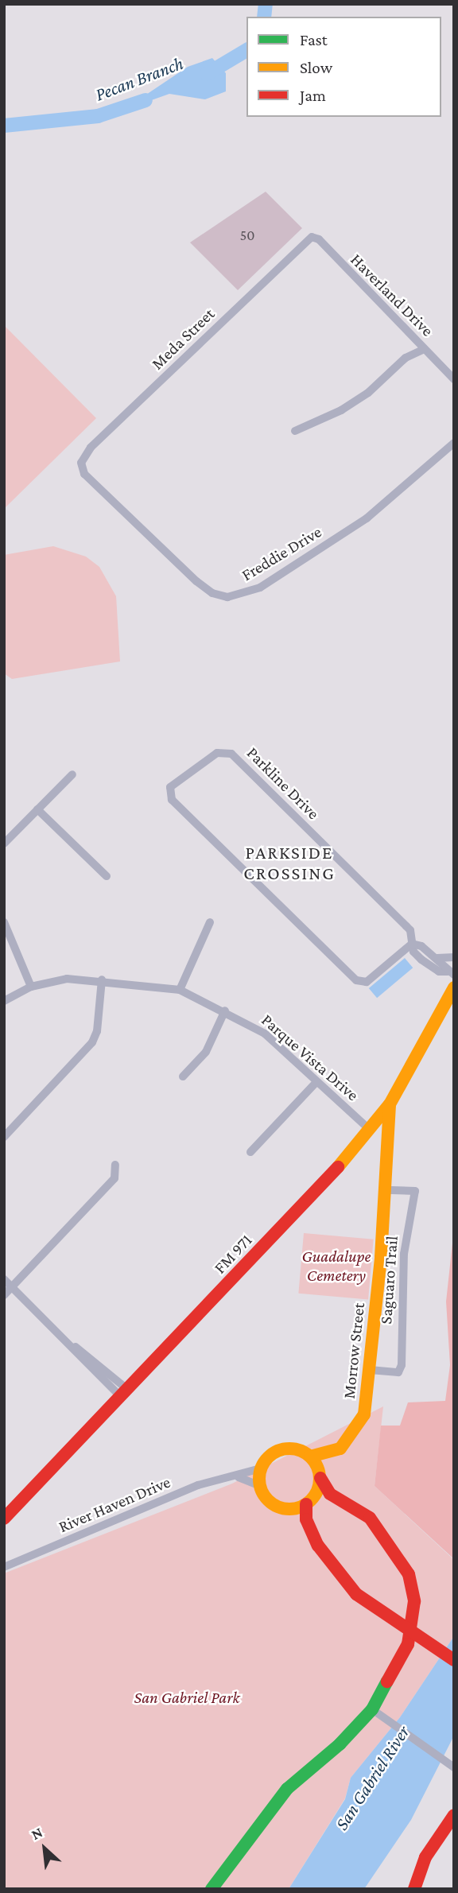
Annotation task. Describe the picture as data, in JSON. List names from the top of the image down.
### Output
{
  "streets": {
    "street": [
      "Haverland Drive",
      "Meda Street",
      "Freddie Drive",
      "Parkline Drive",
      "Parque Vista Drive",
      "FM 971",
      "Saguaro Trail",
      "Morrow Street",
      "River Haven Drive"
    ]
  },
  "crossings": [
    ["Haverland Drive", "Meda Street"],
    ["Meda Street", "Freddie Drive"],
    ["Parque Vista Drive", "FM 971"],
    ["FM 971", "Morrow Street"],
    ["Saguaro Trail", "Morrow Street"],
    ["Morrow Street", "River Haven Drive"]
  ],
  "districts": ["PARKSIDE CROSSING"],
  "water": ["Pecan Branch", "San Gabriel River"],
  "parks": ["Guadalupe Cemetery", "San Gabriel Park"],
  "house_numbers": ["50"],
  "legend": ["Fast", "Slow", "Jam"],
  "north": "top left"
}
